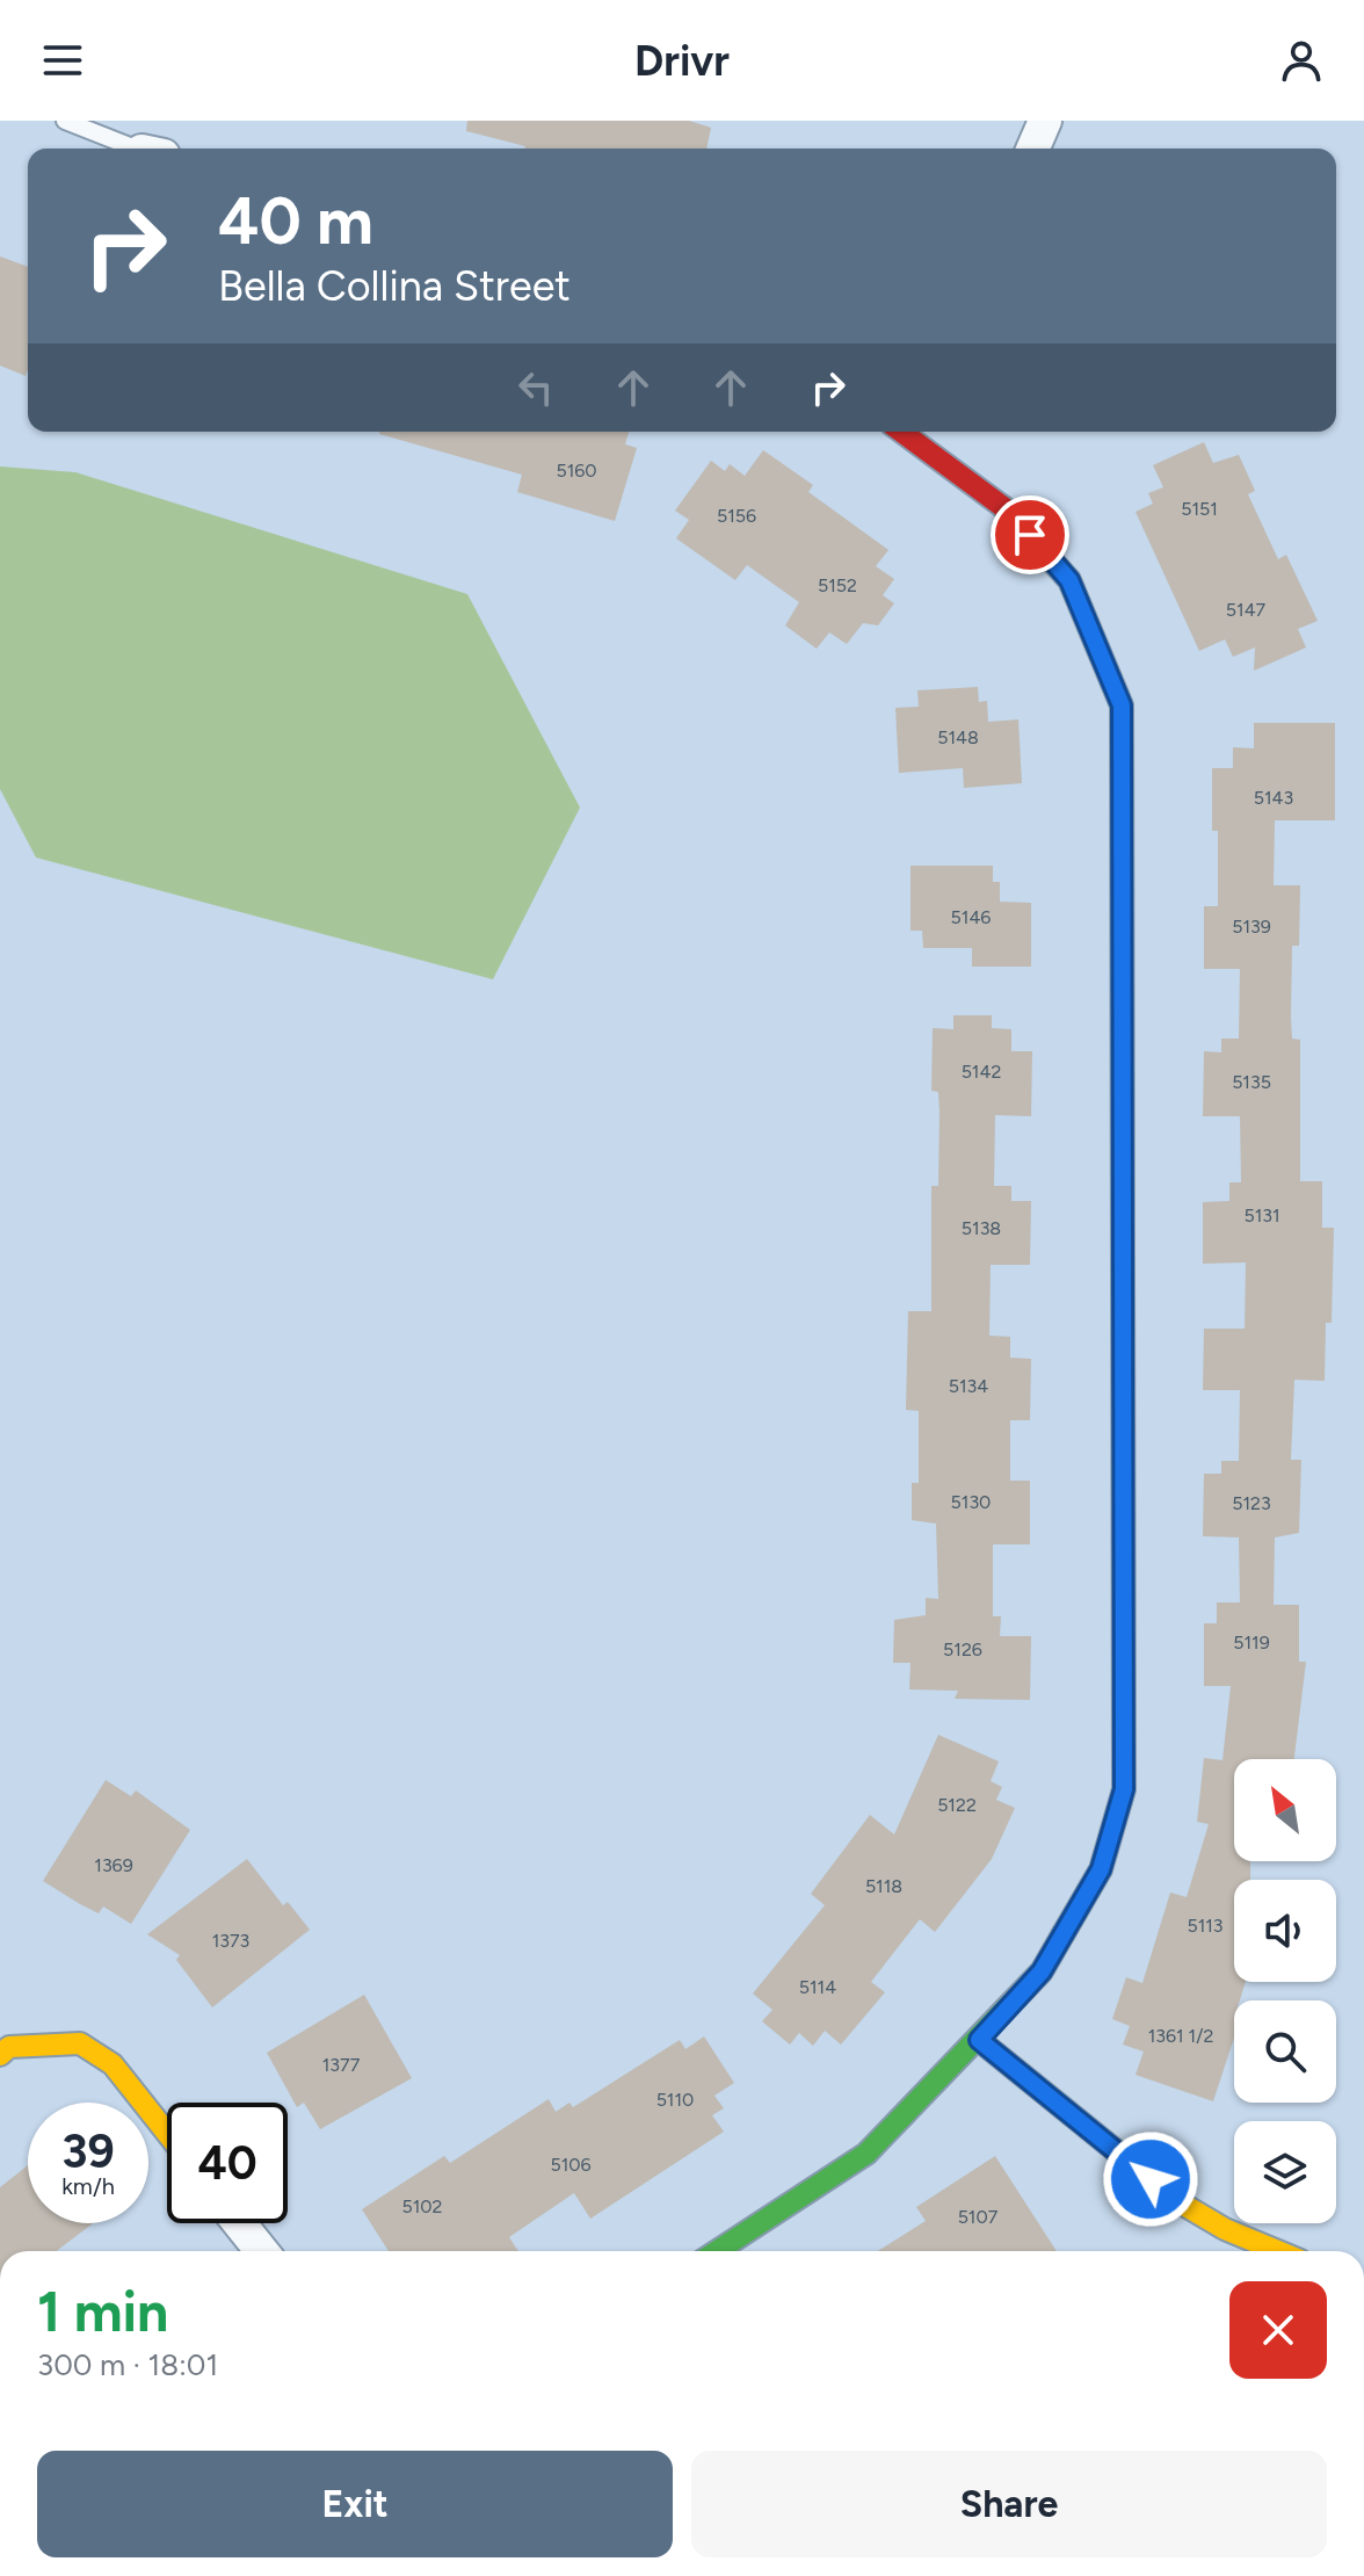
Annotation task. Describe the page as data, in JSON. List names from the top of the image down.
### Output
{
  "house_numbers": [
    "5160",
    "5151",
    "5156",
    "5152",
    "5147",
    "5148",
    "5143",
    "5146",
    "5139",
    "5142",
    "5135",
    "5131",
    "5138",
    "5134",
    "5130",
    "5123",
    "5119",
    "5126",
    "5122",
    "1369",
    "5118",
    "5113",
    "1373",
    "5114",
    "1361 1/2",
    "1377",
    "5110",
    "5106",
    "5102",
    "5107"
  ],
  "north": "top left",
  "page": {
    "header": "Drivr",
    "turn": ["40 m", "Bella Collina Street"],
    "speed": "39 km/h",
    "limit": "40",
    "heading": ["1 min", "300 m · 18:01"],
    "buttons": ["Exit", "Share"]
  }
}
